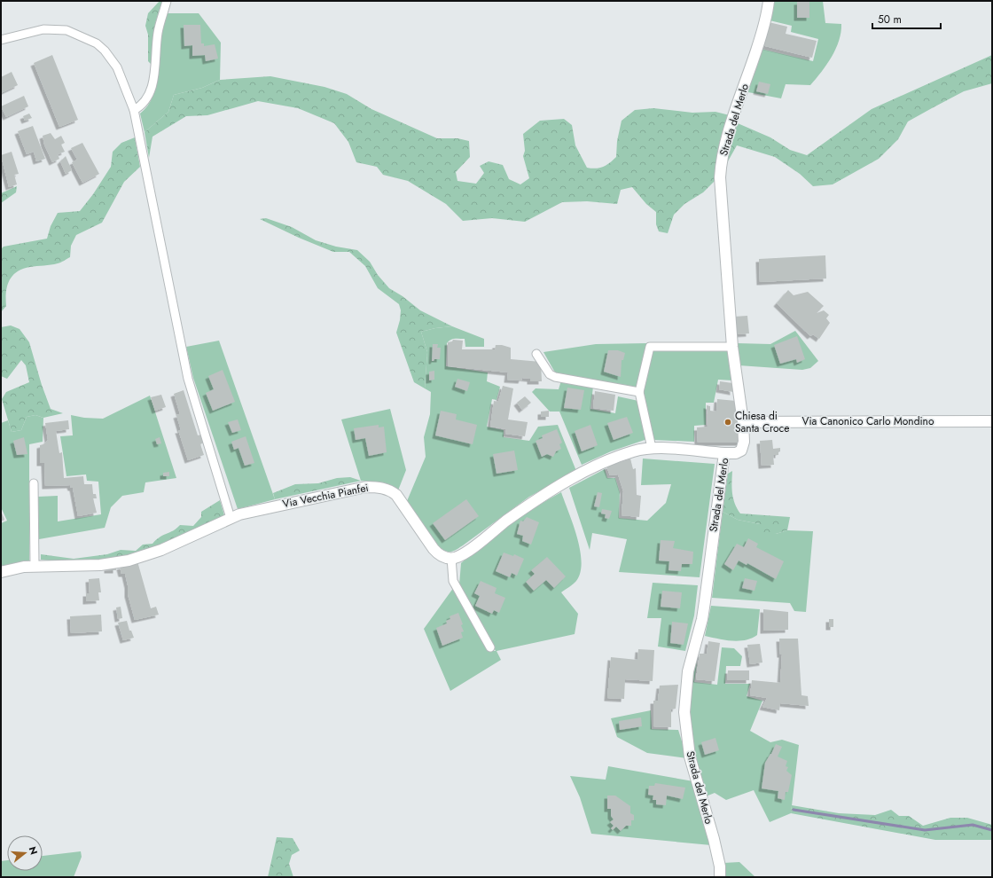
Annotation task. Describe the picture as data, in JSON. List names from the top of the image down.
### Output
{
  "streets": {
    "street": ["Strada del Merlo", "Via Canonico Carlo Mondino", "Via Vecchia Pianfei"]
  },
  "crossings": [
    ["Strada del Merlo", "Via Canonico Carlo Mondino"]
  ],
  "places": ["Chiesa di Santa Croce"],
  "scale_bar": "50 m",
  "north": "right"
}
